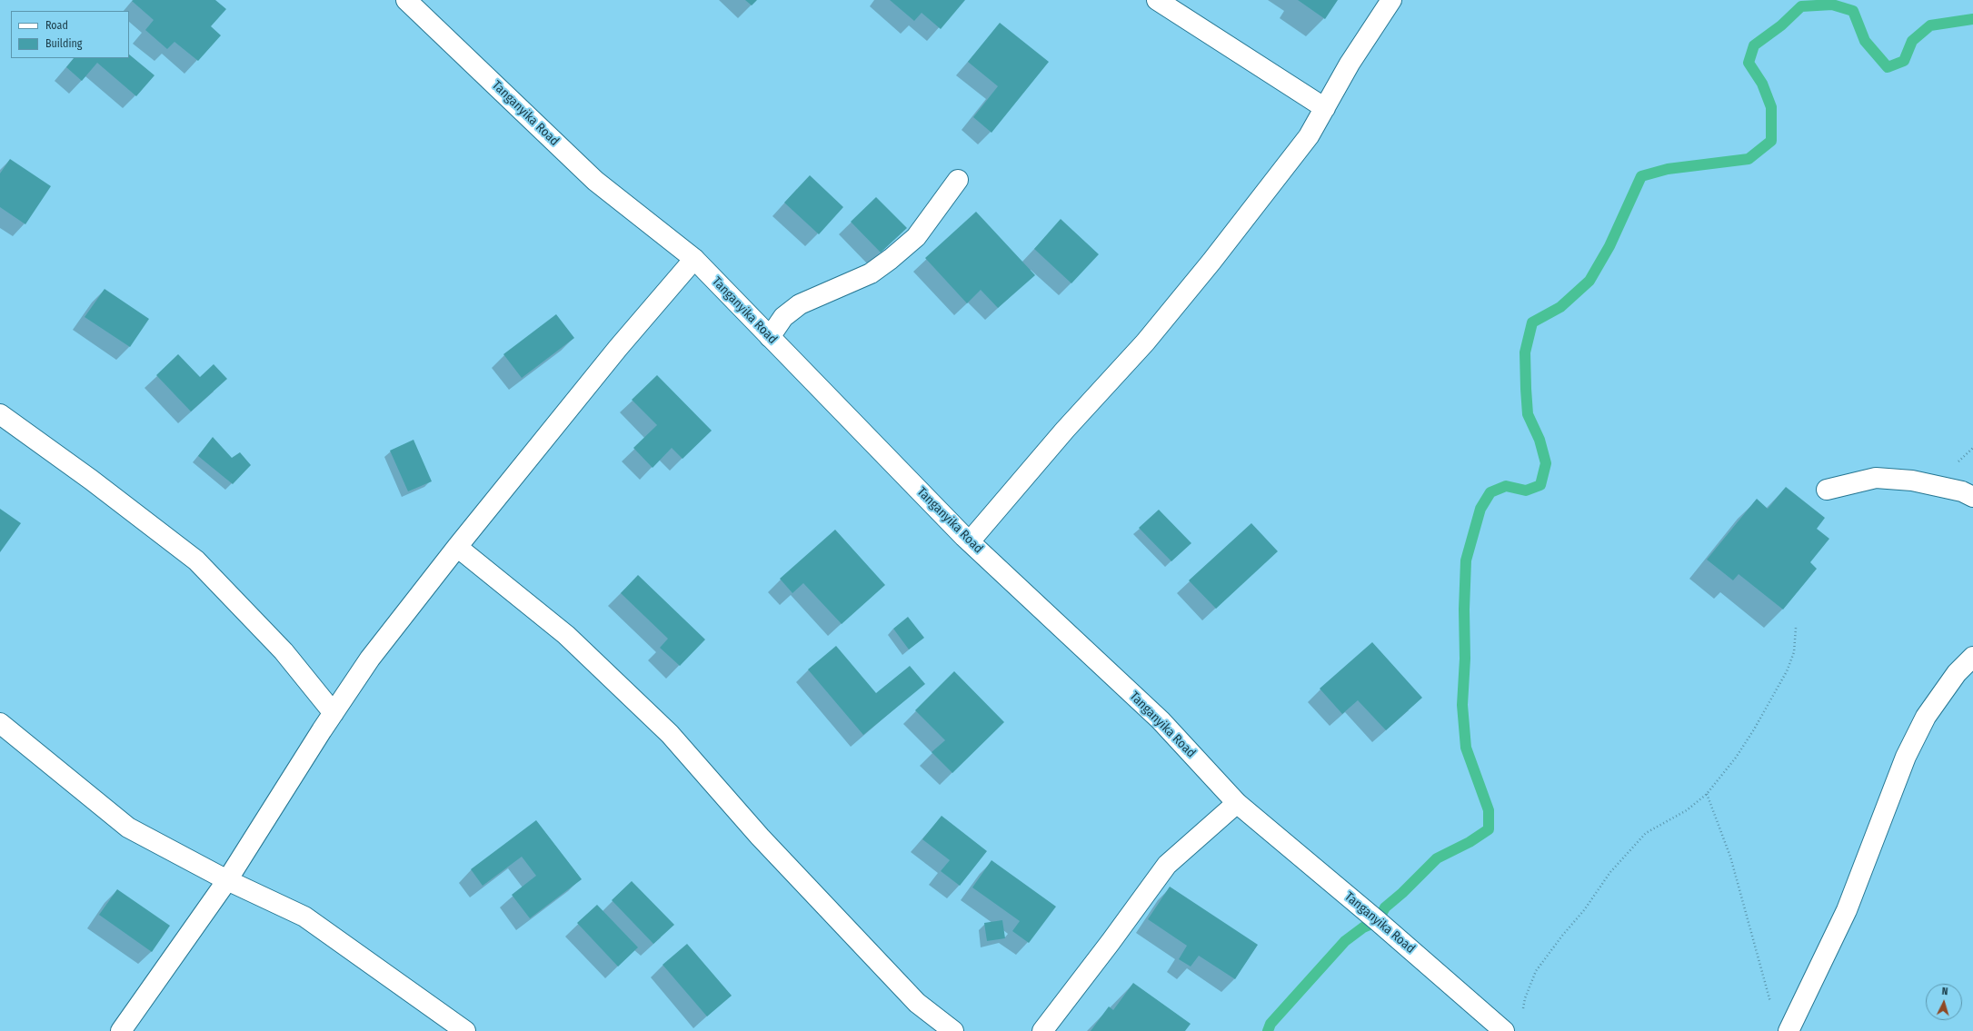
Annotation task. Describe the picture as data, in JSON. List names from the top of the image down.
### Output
{
  "streets": {
    "street": ["Tanganyika Road"]
  },
  "legend": ["Road", "Building"],
  "north": "top"
}
